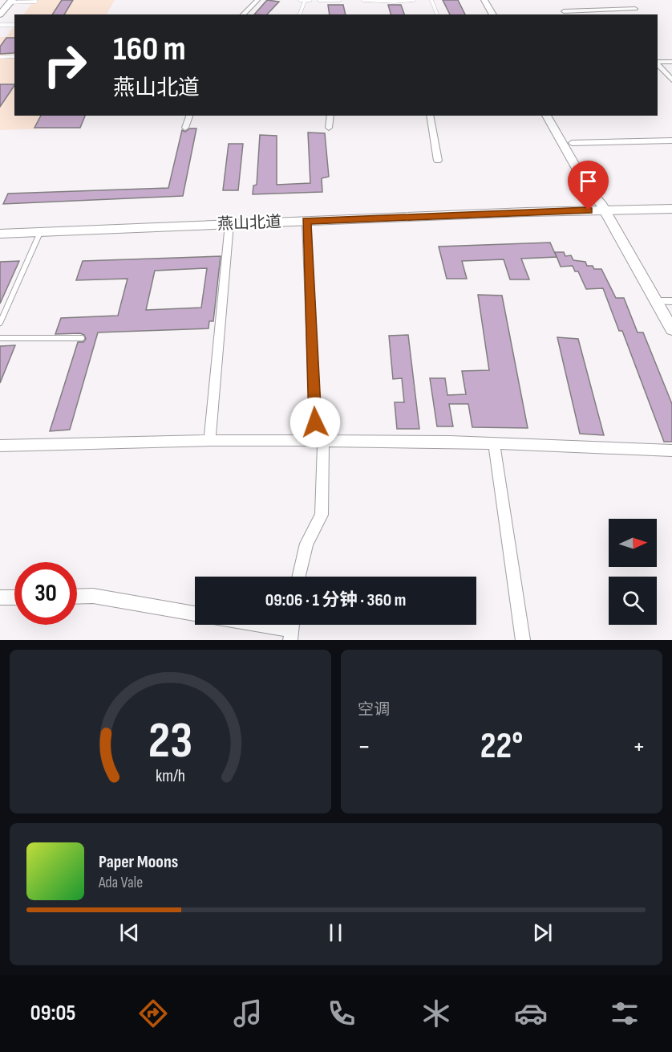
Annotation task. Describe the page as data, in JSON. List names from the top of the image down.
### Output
{
  "streets": {
    "main road": ["燕山北道"]
  },
  "north": "right",
  "page": {
    "turn": ["160 m", "燕山北道"],
    "limit": "30",
    "trip": "09:06 · 1 分钟 · 360 m",
    "tile": "空调",
    "heat": ["−", "22°", "+"],
    "song": ["Paper Moons", "Ada Vale"],
    "tabs": "09:05",
    "gauge": ["23", "km/h"]
  }
}
